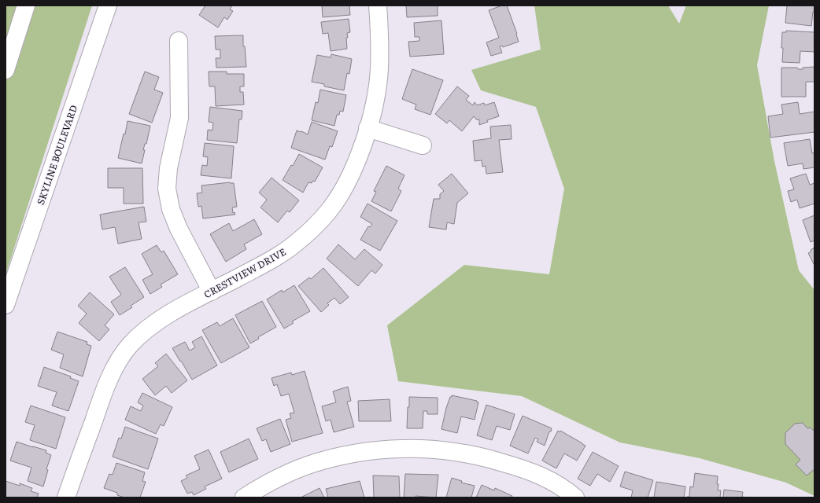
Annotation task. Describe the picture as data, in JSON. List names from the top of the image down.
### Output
{
  "streets": {
    "main road": ["SKYLINE BOULEVARD", "CRESTVIEW DRIVE"]
  }
}
